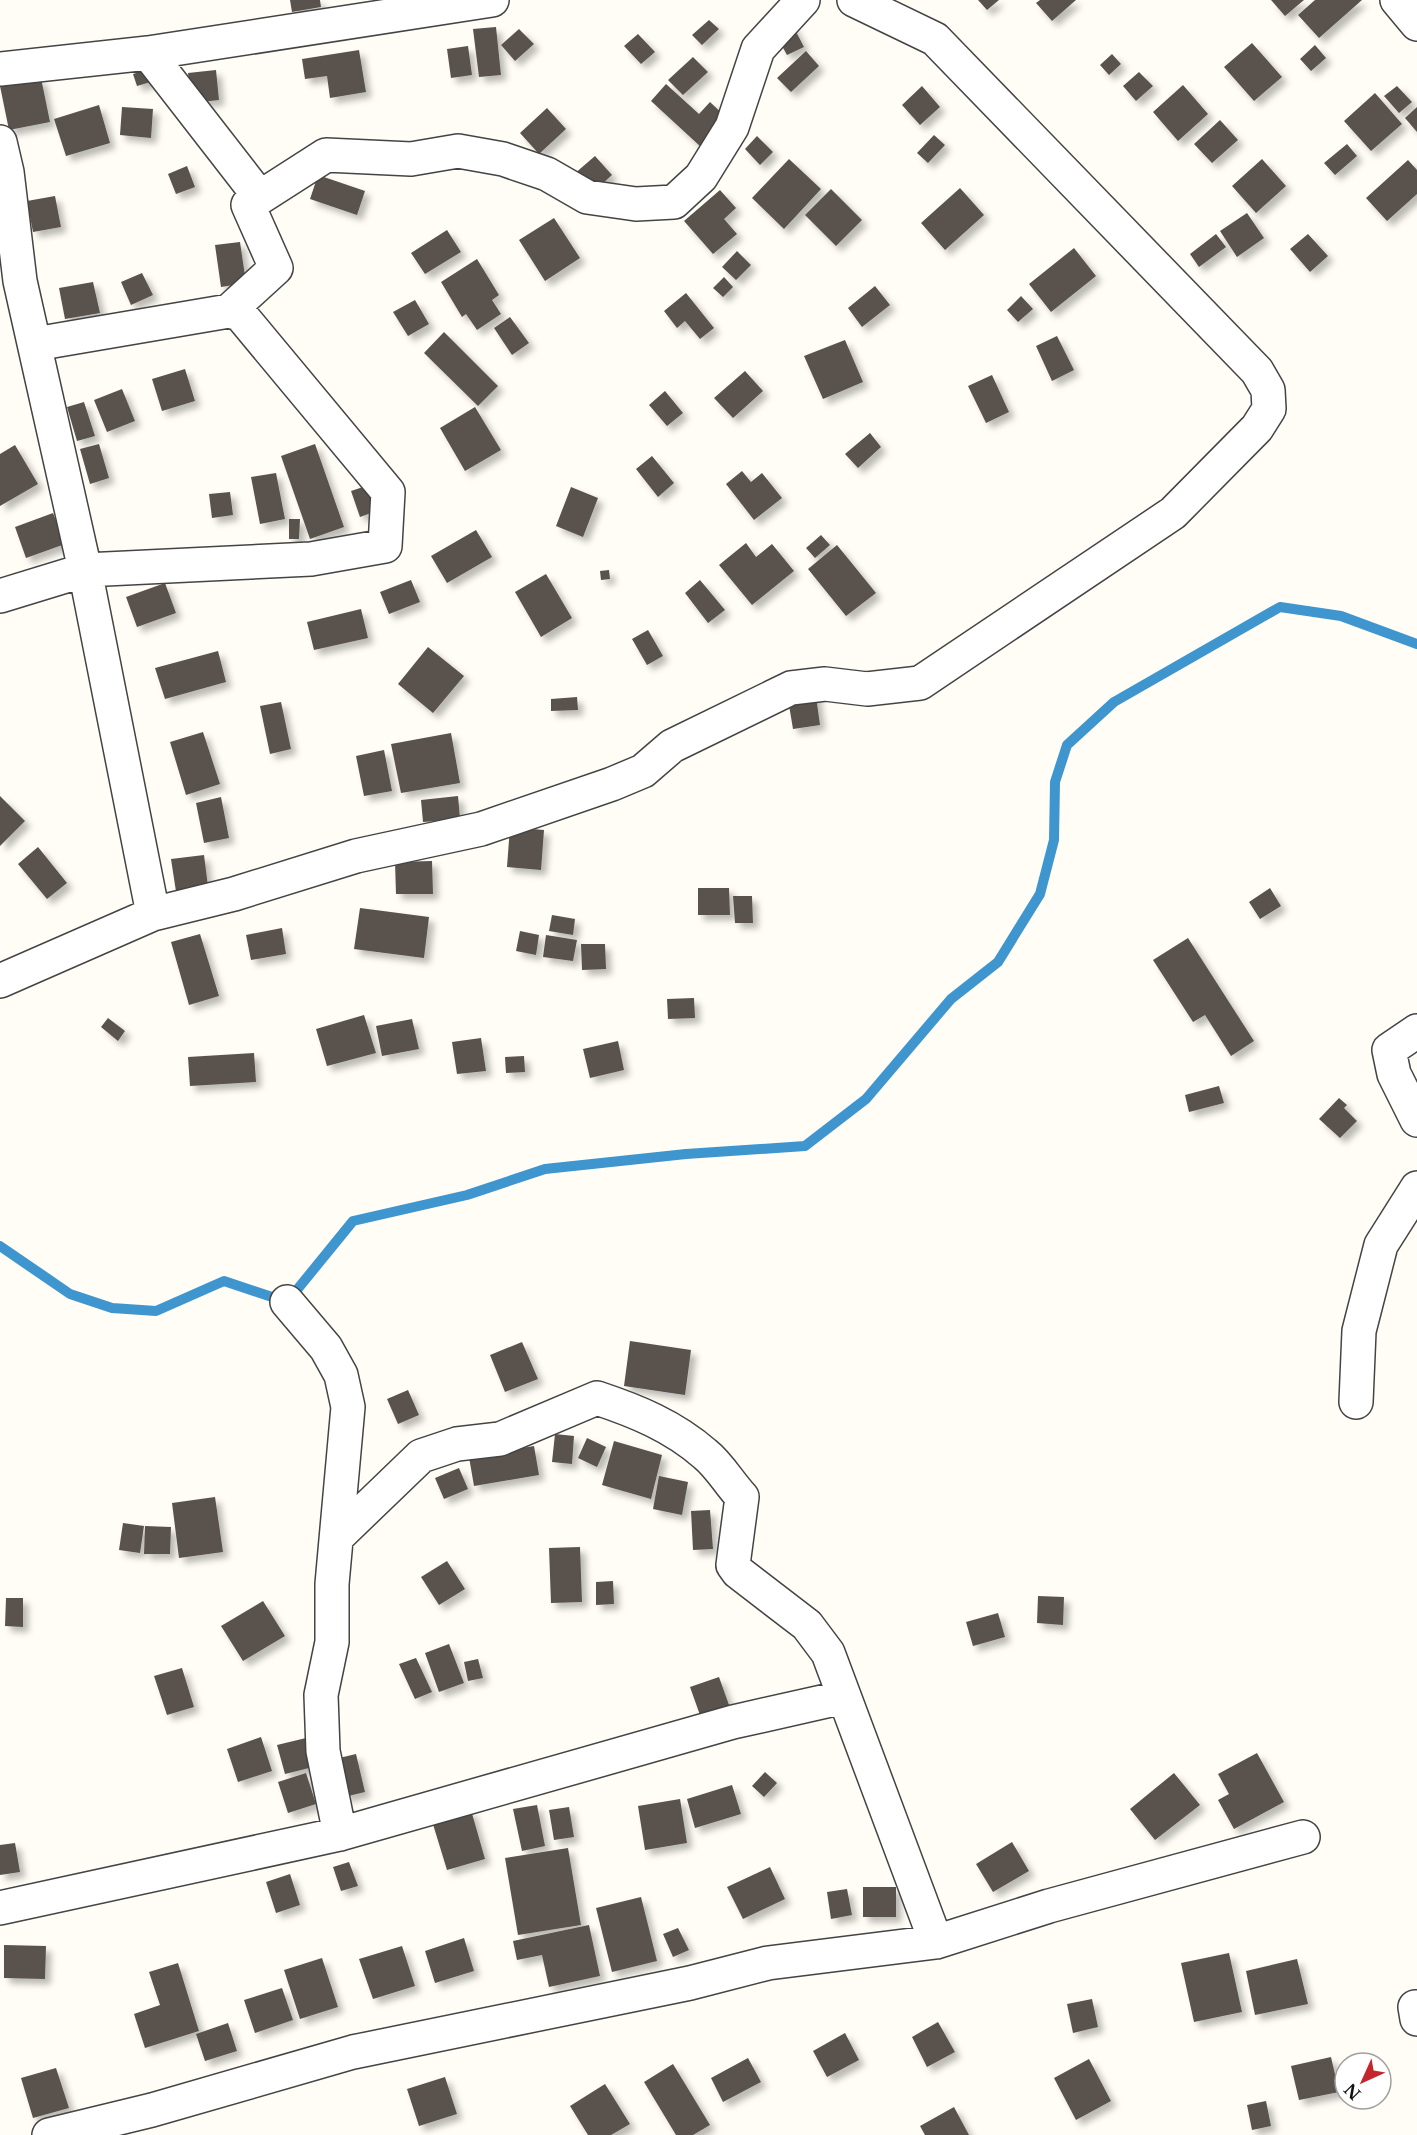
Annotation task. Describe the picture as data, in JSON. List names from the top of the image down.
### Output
{
  "north": "bottom left"
}
